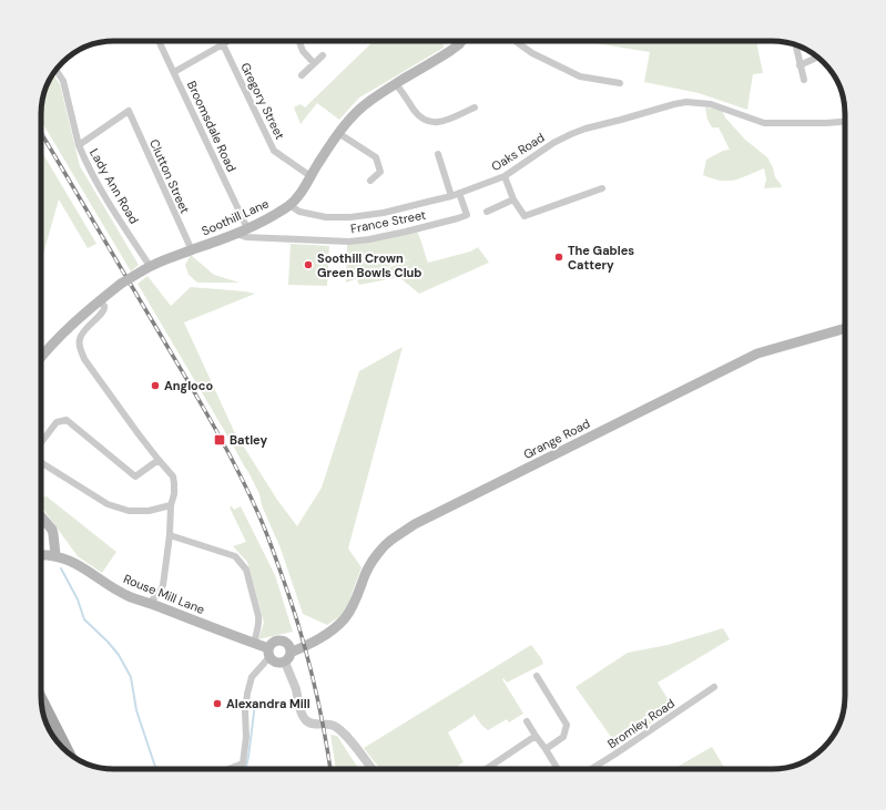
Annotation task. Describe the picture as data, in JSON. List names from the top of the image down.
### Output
{
  "streets": {
    "main road": ["Soothill Lane", "Grange Road", "Rouse Mill Lane"],
    "street": [
      "Gregory Street",
      "Broomsdale Road",
      "Oaks Road",
      "Clutton Street",
      "Lady Ann Road",
      "France Street",
      "Bromley Road"
    ]
  },
  "crossings": [
    ["Gregory Street", "Soothill Lane"],
    ["Broomsdale Road", "Soothill Lane"],
    ["Oaks Road", "Soothill Lane"],
    ["Oaks Road", "France Street"],
    ["Clutton Street", "Lady Ann Road"],
    ["Clutton Street", "Soothill Lane"],
    ["Lady Ann Road", "Soothill Lane"],
    ["Soothill Lane", "France Street"],
    ["Grange Road", "Rouse Mill Lane"]
  ],
  "places": {
    "other": [
      "The Gables Cattery",
      "Soothill Crown Green Bowls Club",
      "Angloco",
      "Alexandra Mill"
    ],
    "transit": ["Batley"]
  }
}
